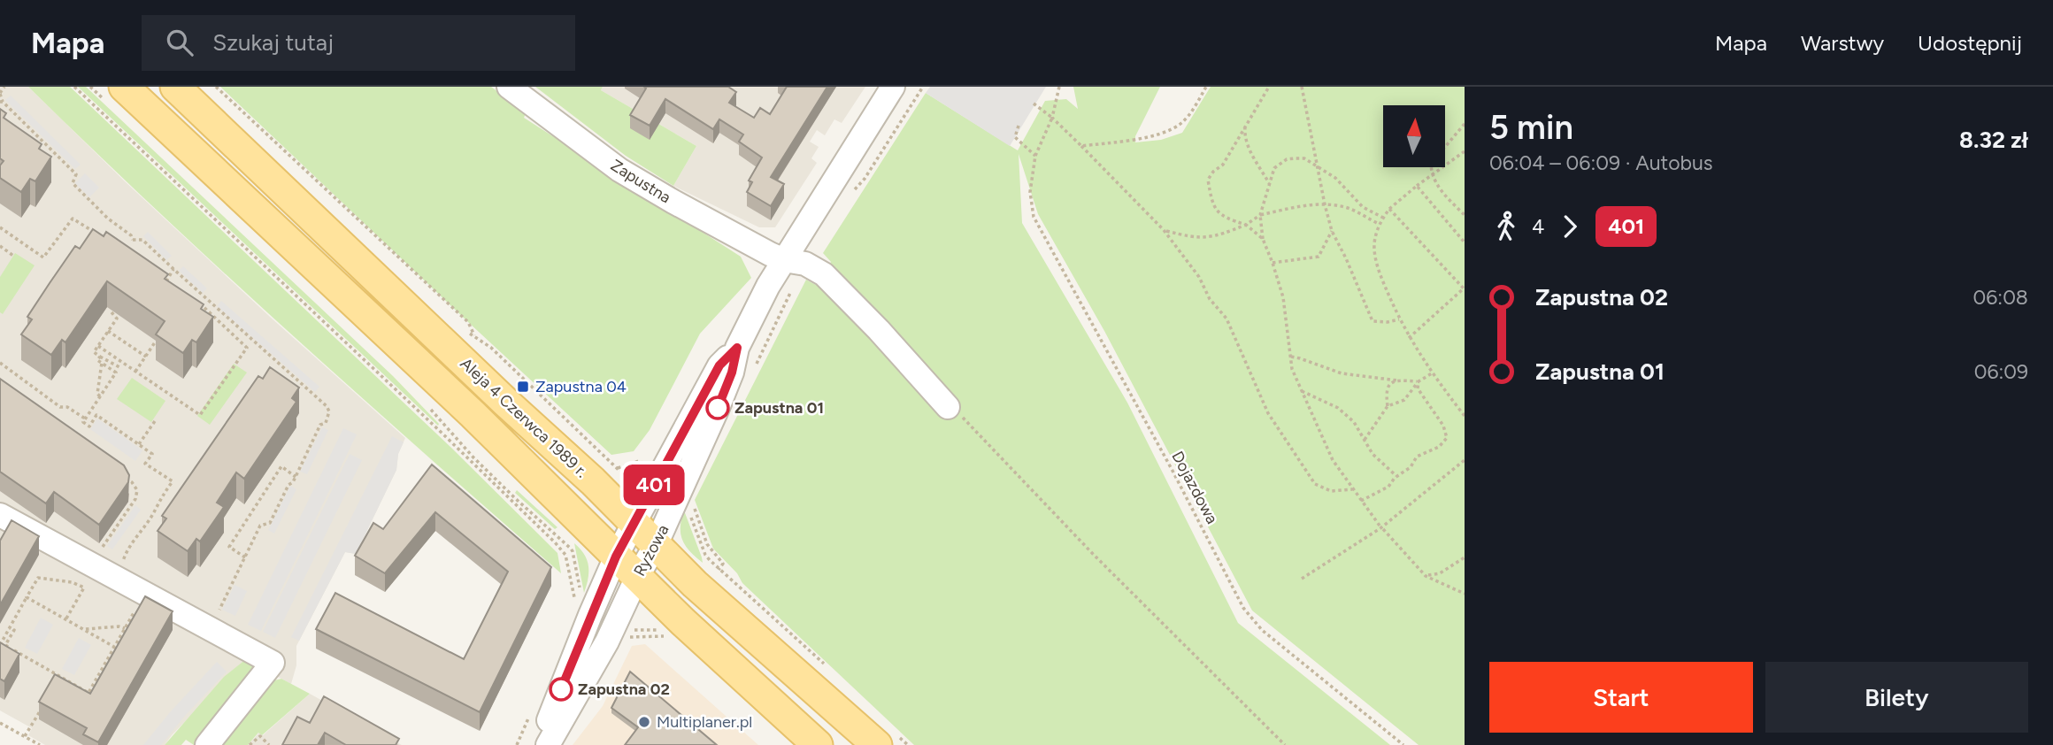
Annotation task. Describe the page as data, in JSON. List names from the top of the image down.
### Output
{
  "streets": {
    "main road": ["Aleja 4 Czerwca 1989 r."],
    "street": ["Zapustna", "Ryżowa"],
    "path": ["Dojazdowa"]
  },
  "crossings": [
    ["Zapustna", "Ryżowa"],
    ["Aleja 4 Czerwca 1989 r.", "Ryżowa"]
  ],
  "places": {
    "transit": ["Zapustna 04"],
    "other": ["Zapustna 01", "Zapustna 02", "Multiplaner.pl"]
  },
  "lines": ["bus line 401"],
  "north": "top",
  "page": {
    "header": "Mapa",
    "search": "Szukaj tutaj",
    "nav": ["Mapa", "Warstwy", "Udostępnij"],
    "on_map": "401",
    "heading": ["5 min", "06:04 – 06:09 · Autobus", "8.32 zł"],
    "legs": ["4", "401"],
    "list": [
      {
        "name": "Zapustna 02",
        "value": "06:08"
      },
      {
        "name": "Zapustna 01",
        "value": "06:09"
      }
    ],
    "buttons": ["Start", "Bilety"]
  }
}
